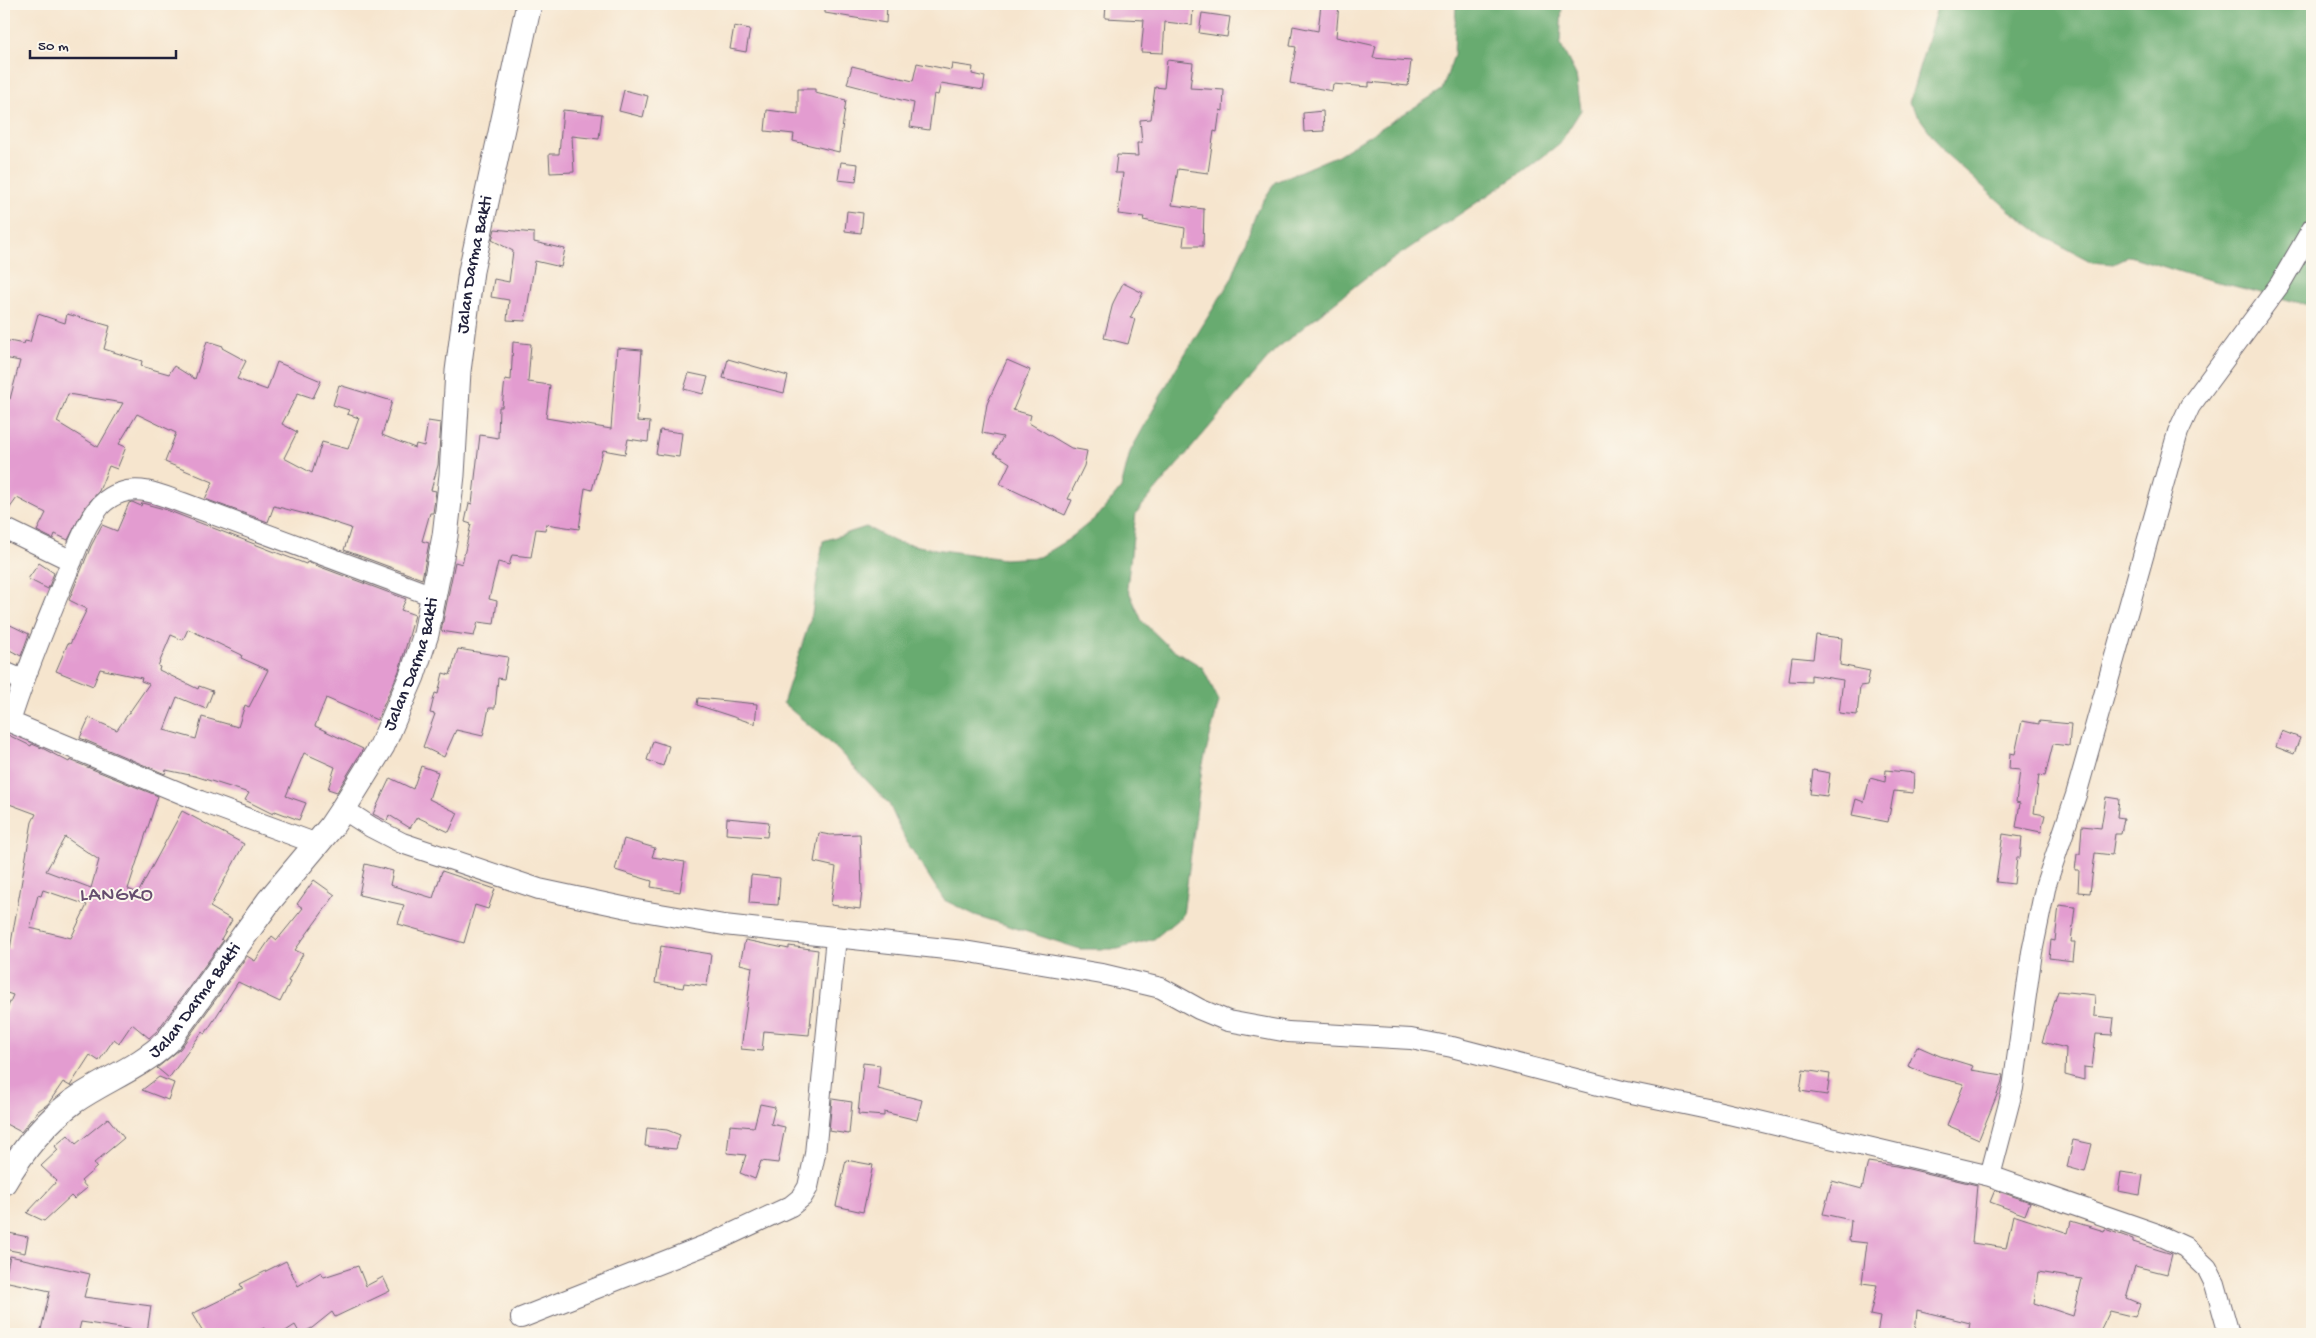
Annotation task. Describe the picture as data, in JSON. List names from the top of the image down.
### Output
{
  "streets": {
    "street": ["Jalan Darma Bakti"]
  },
  "districts": ["LANGKO"],
  "scale_bar": "50 m"
}
